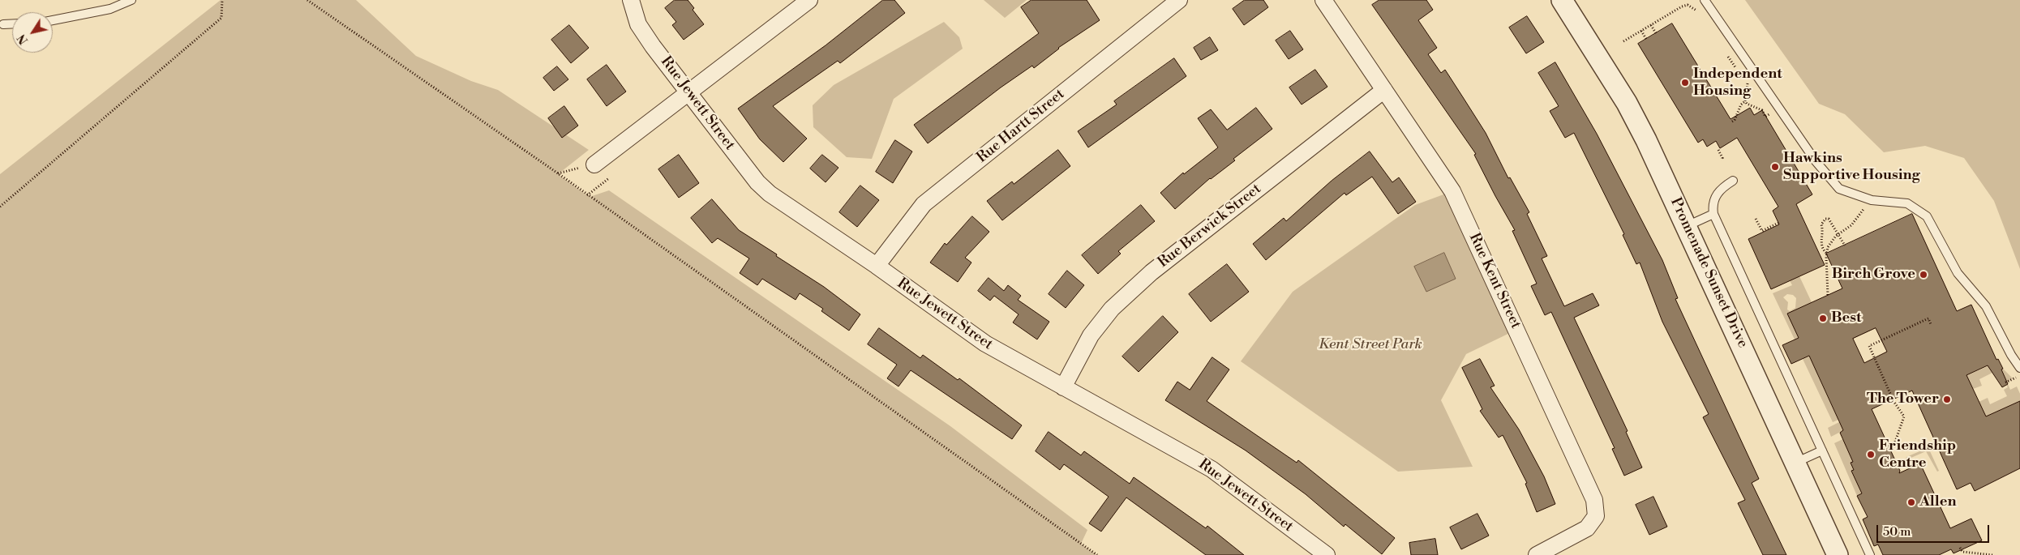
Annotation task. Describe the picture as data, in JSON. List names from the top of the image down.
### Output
{
  "streets": {
    "street": [
      "Rue Jewett Street",
      "Rue Hartt Street",
      "Rue Berwick Street",
      "Promenade Sunset Drive",
      "Rue Kent Street"
    ]
  },
  "crossings": [
    ["Rue Jewett Street", "Rue Hartt Street"],
    ["Rue Jewett Street", "Rue Berwick Street"],
    ["Rue Berwick Street", "Rue Kent Street"]
  ],
  "parks": ["Kent Street Park"],
  "places": [
    "Independent Housing",
    "Hawkins Supportive Housing",
    "Birch Grove",
    "Best",
    "The Tower",
    "Friendship Centre",
    "Allen"
  ],
  "scale_bar": "50 m",
  "north": "bottom left"
}
